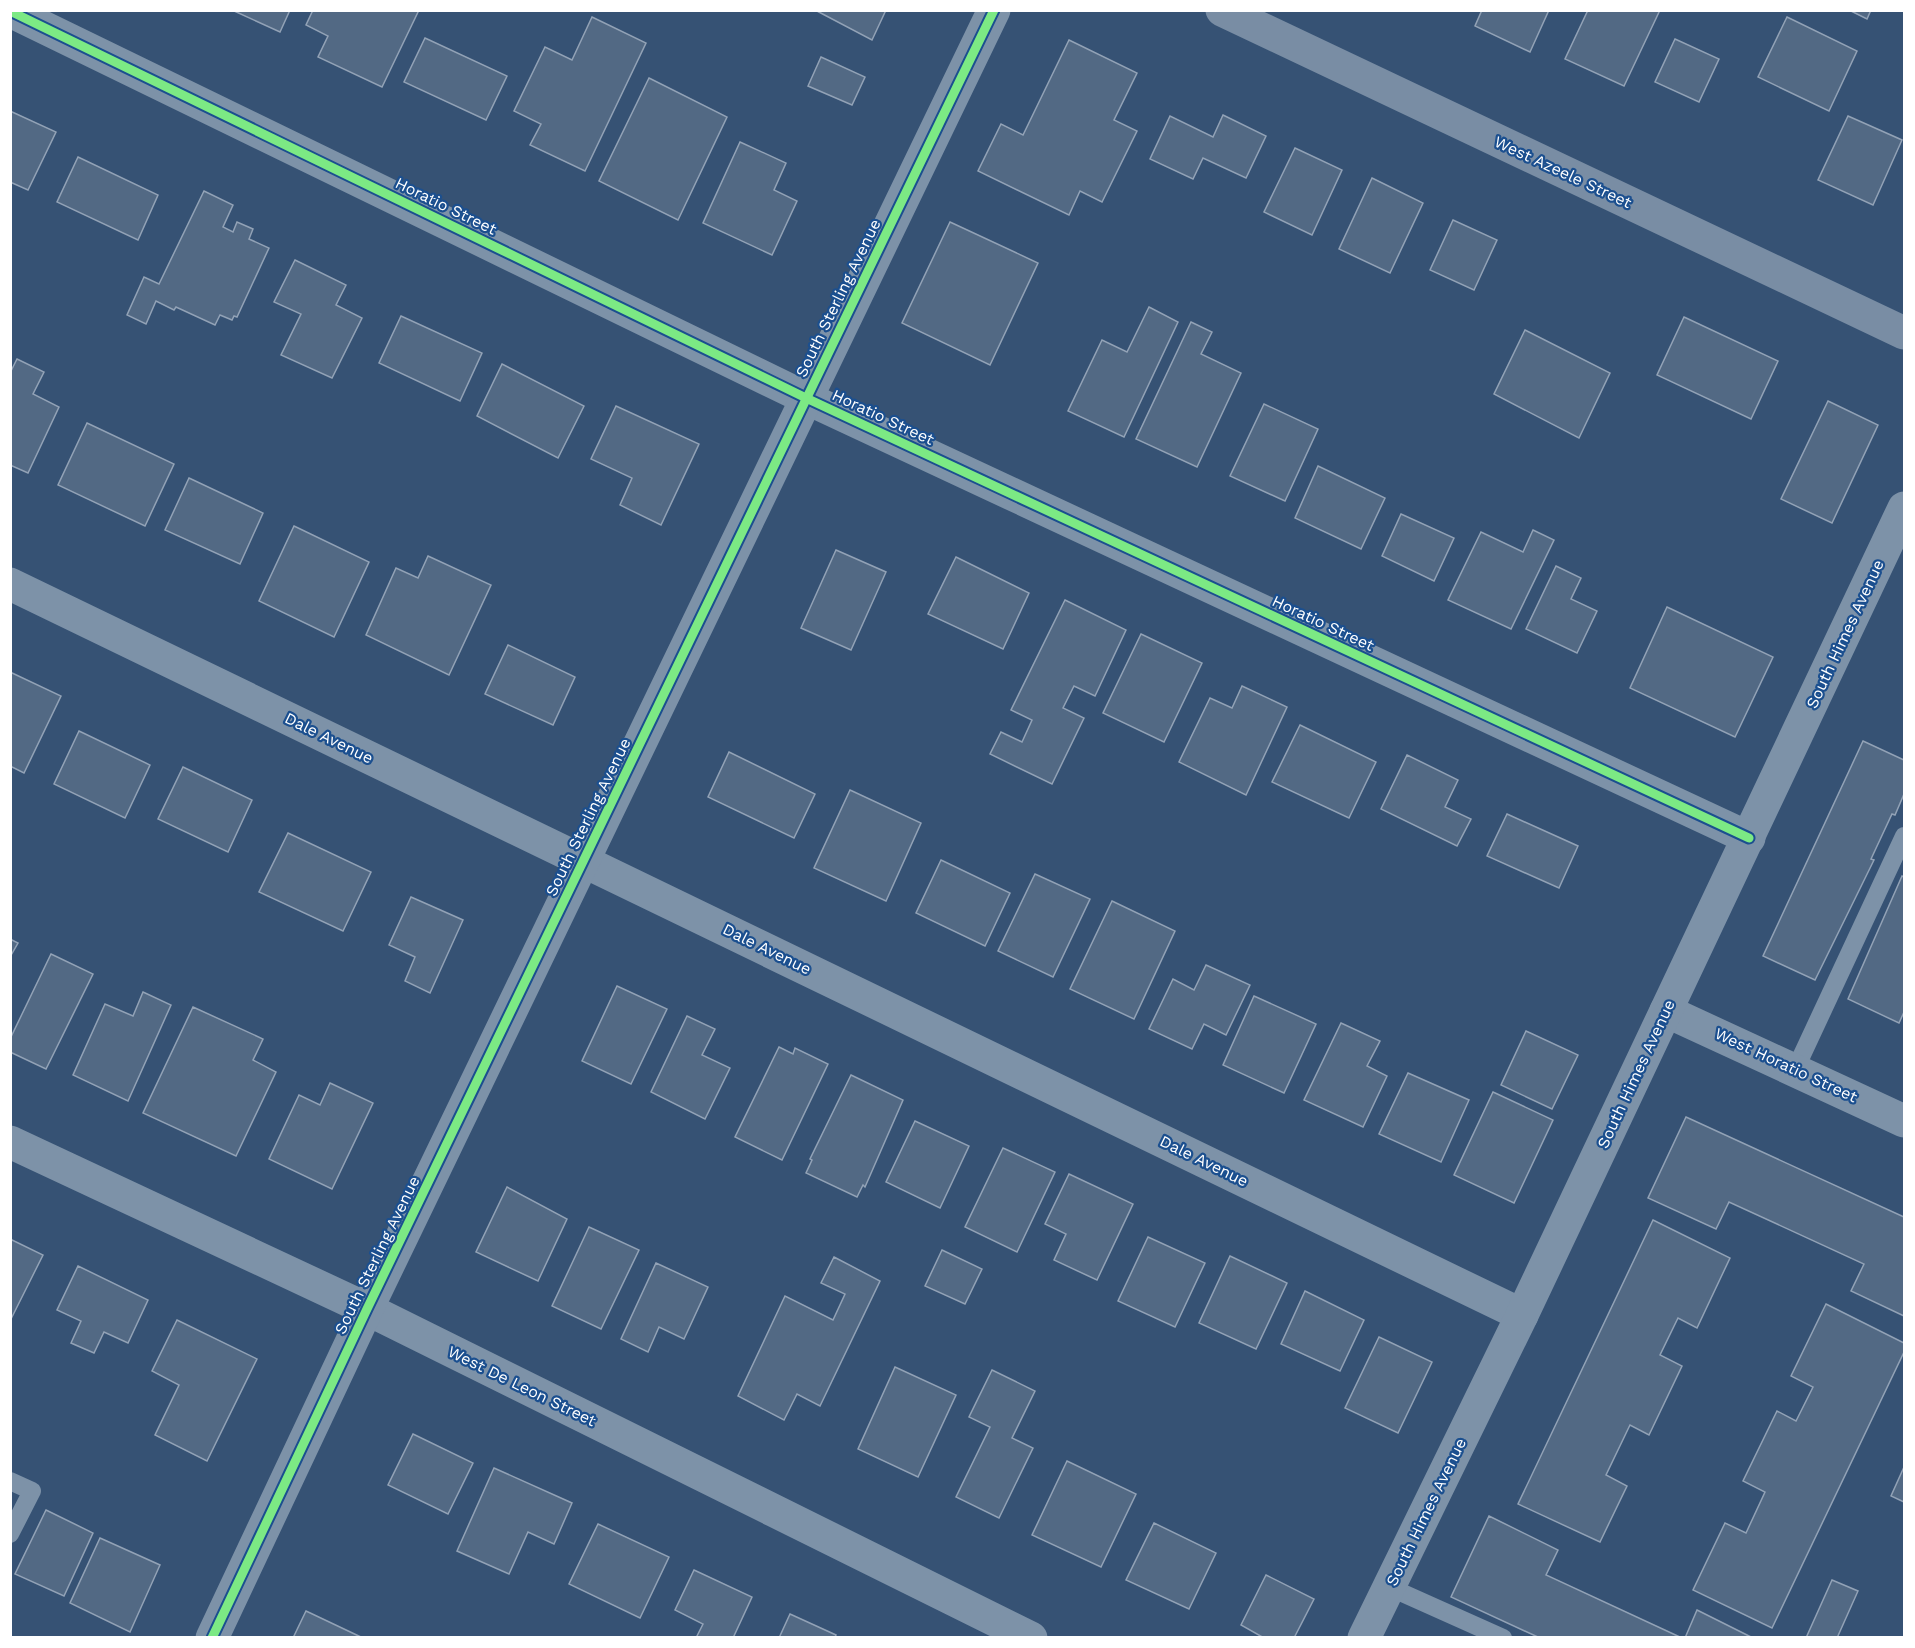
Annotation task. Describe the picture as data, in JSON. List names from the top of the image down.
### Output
{
  "streets": {
    "main road": ["West Azeele Street"],
    "street": [
      "Horatio Street",
      "South Sterling Avenue",
      "South Himes Avenue",
      "Dale Avenue",
      "West Horatio Street",
      "West De Leon Street"
    ]
  },
  "crossings": [
    ["Horatio Street", "South Sterling Avenue"],
    ["Horatio Street", "South Himes Avenue"],
    ["South Sterling Avenue", "Dale Avenue"],
    ["South Sterling Avenue", "West De Leon Street"],
    ["South Himes Avenue", "Dale Avenue"],
    ["South Himes Avenue", "West Horatio Street"]
  ]
}
